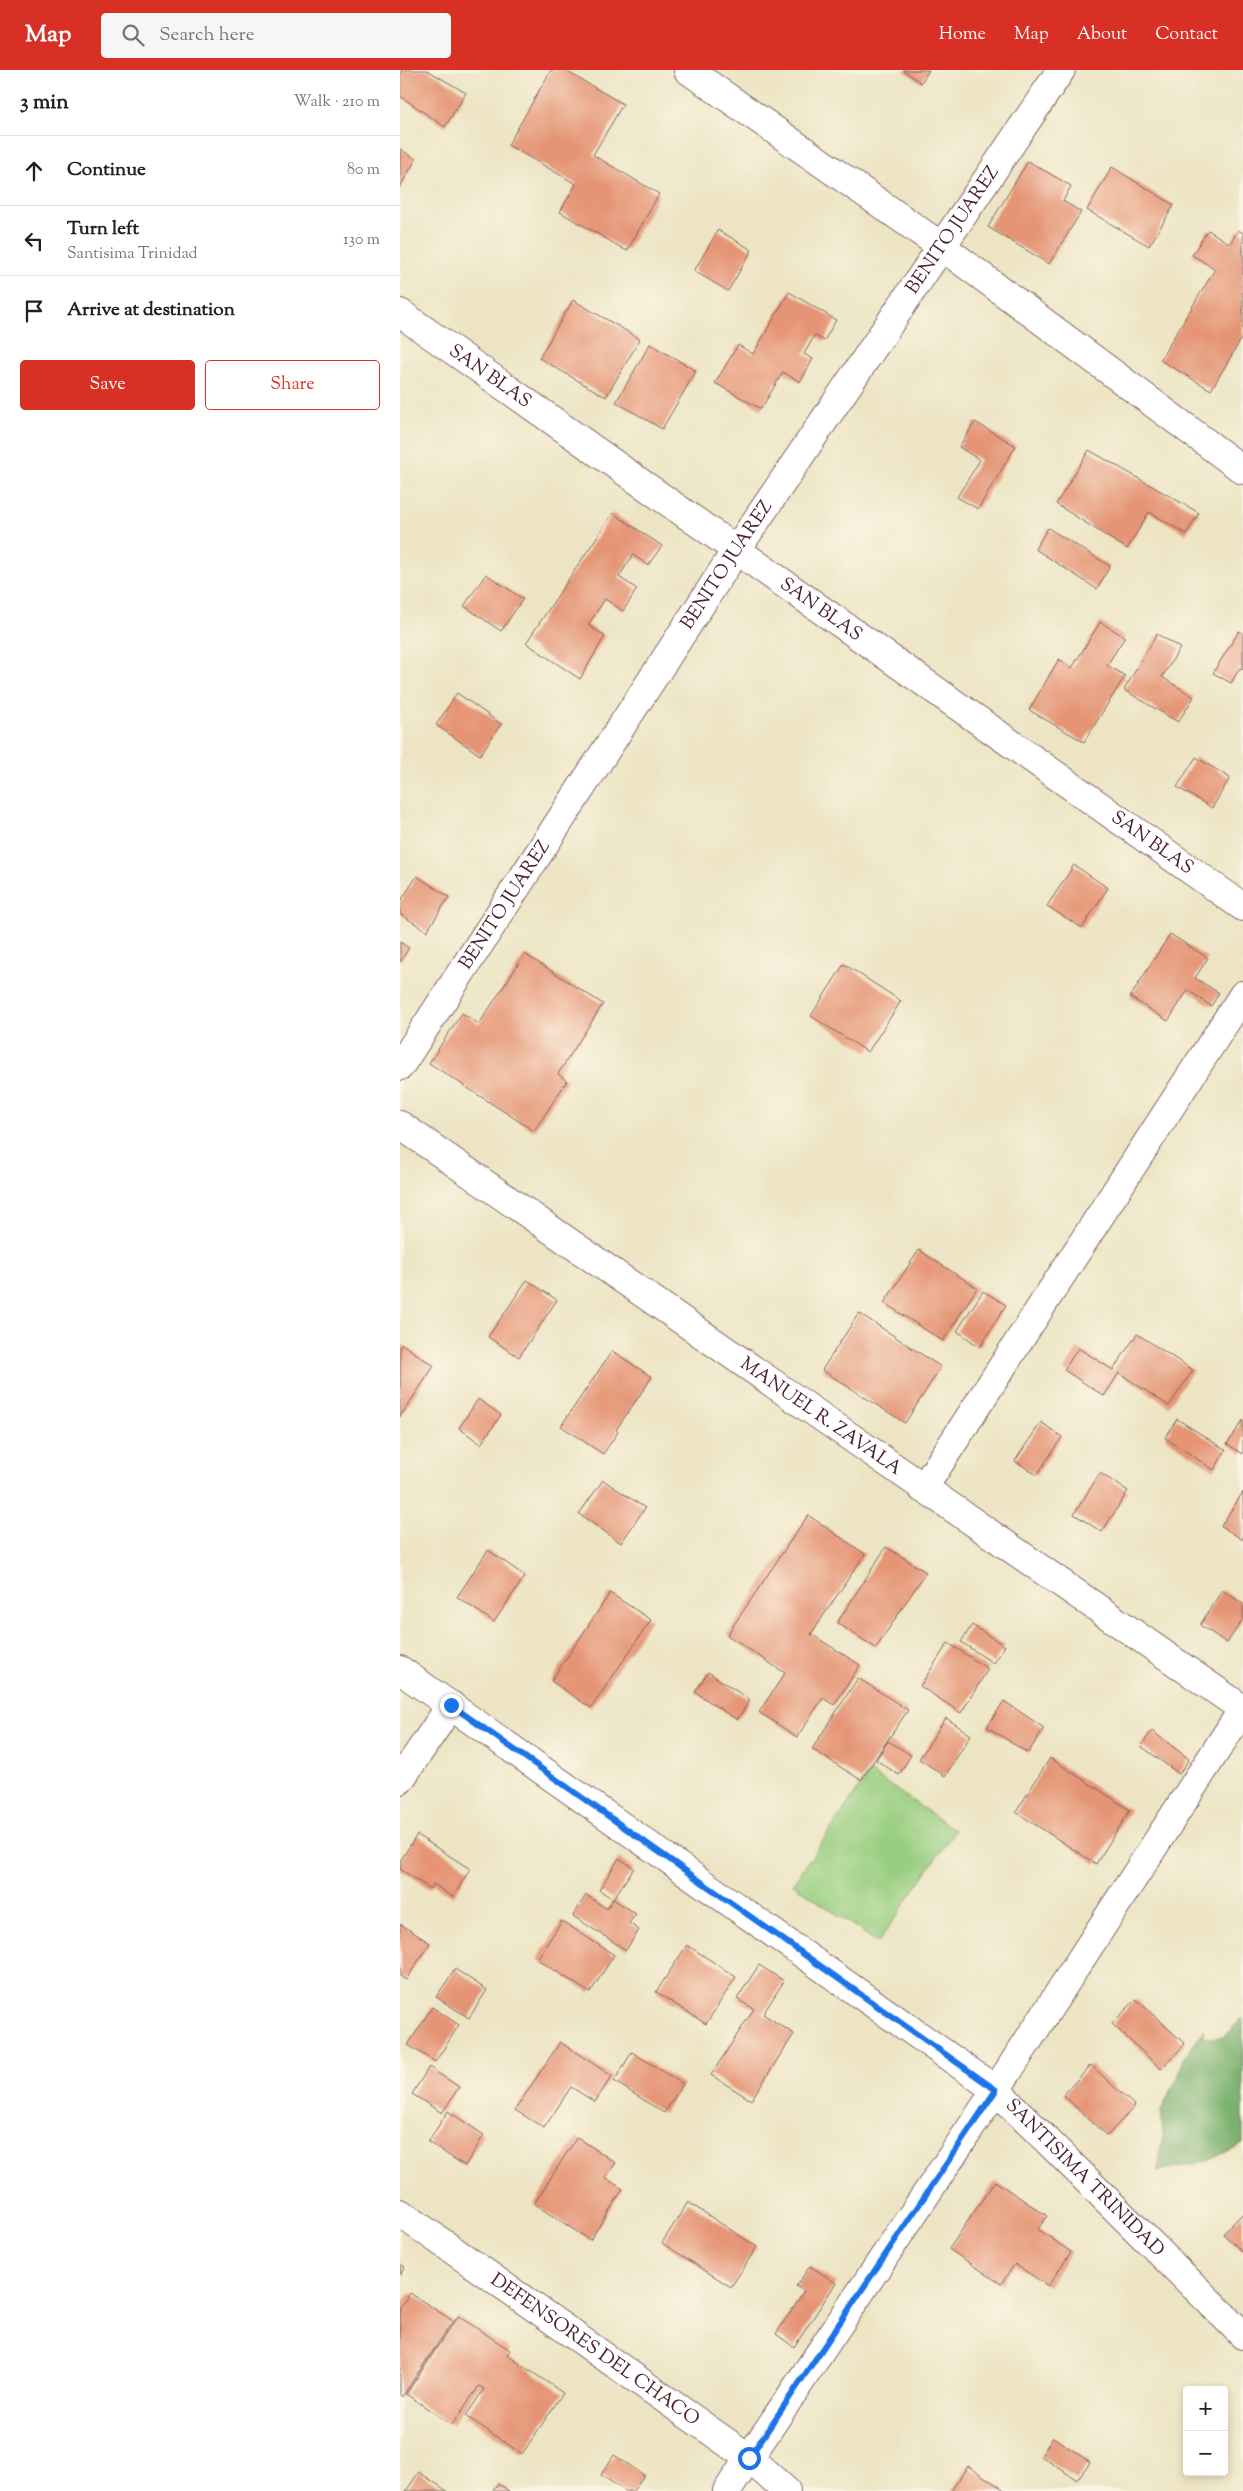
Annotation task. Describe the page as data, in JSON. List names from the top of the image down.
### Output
{
  "streets": {
    "street": [
      "BENITO JUAREZ",
      "SAN BLAS",
      "MANUEL R. ZAVALA",
      "SANTISIMA TRINIDAD",
      "DEFENSORES DEL CHACO"
    ]
  },
  "crossings": [
    ["BENITO JUAREZ", "SAN BLAS"]
  ],
  "page": {
    "header": "Map",
    "search": "Search here",
    "nav": [
      "Home",
      "Map",
      "About",
      "Contact"
    ],
    "heading": ["3 min", "Walk · 210 m"],
    "list": [
      ["Continue", "80 m"],
      ["Turn left", "Santisima Trinidad", "130 m"],
      "Arrive at destination"
    ],
    "buttons": ["Save", "Share"],
    "map_buttons": ["+", "−"]
  }
}
